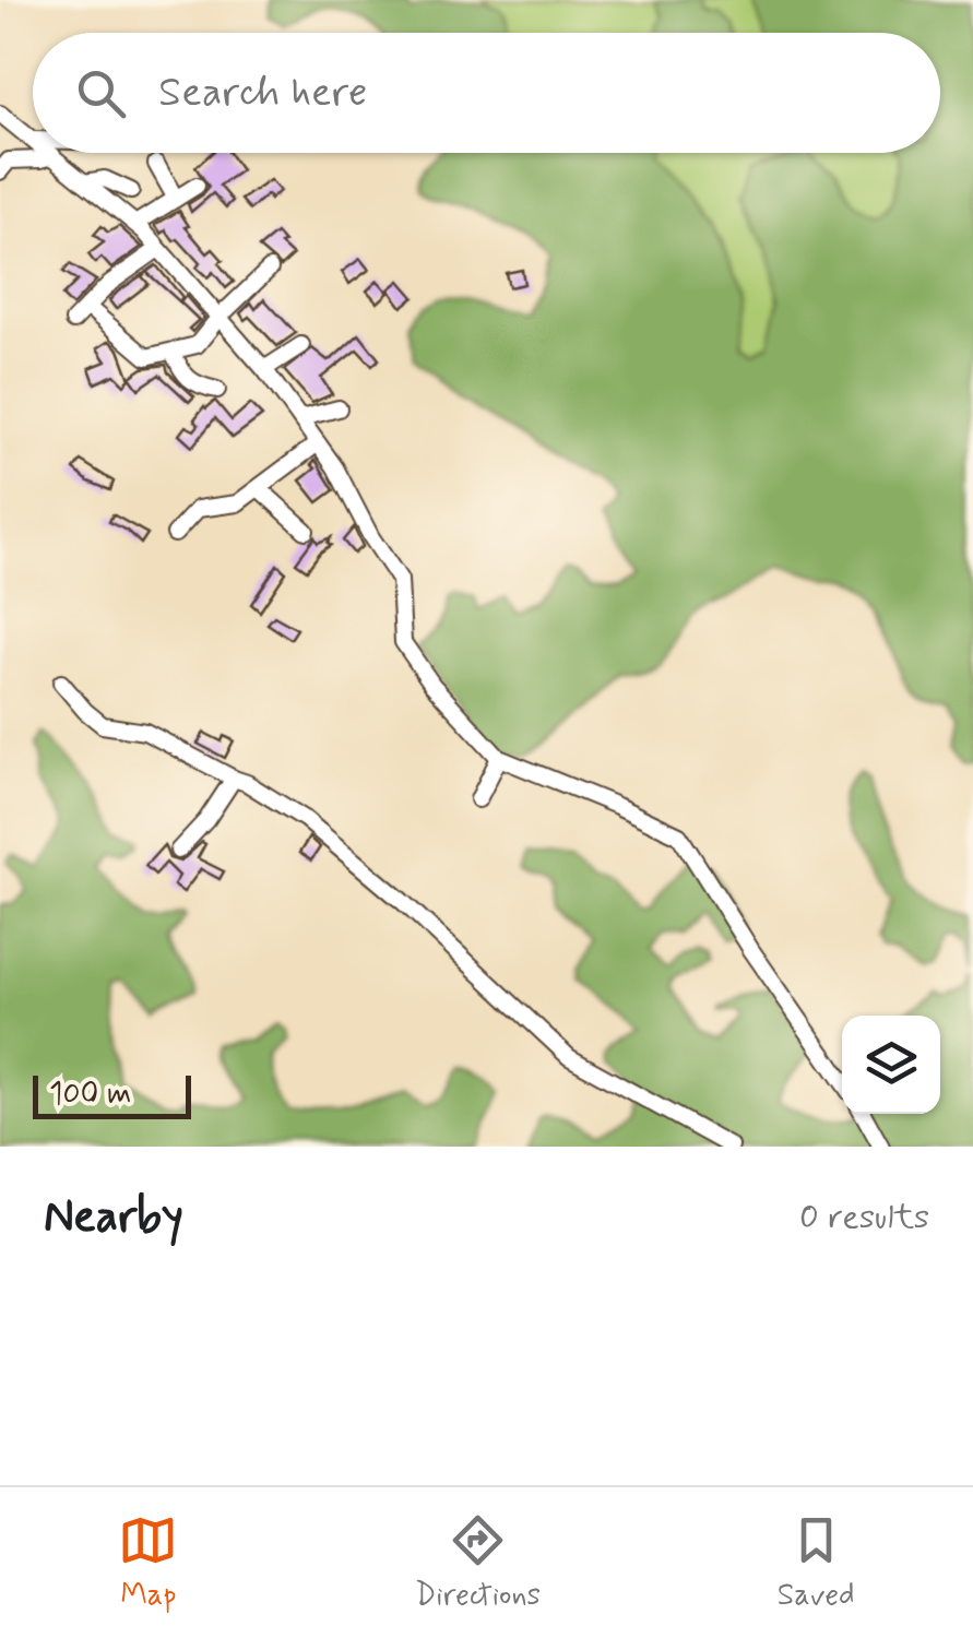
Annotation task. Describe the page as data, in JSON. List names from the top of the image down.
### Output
{
  "scale_bar": "100 m",
  "page": {
    "search": "Search here",
    "scale": "100 m",
    "heading": ["Nearby", "0 results"],
    "nav": ["Map", "Directions", "Saved"]
  }
}
